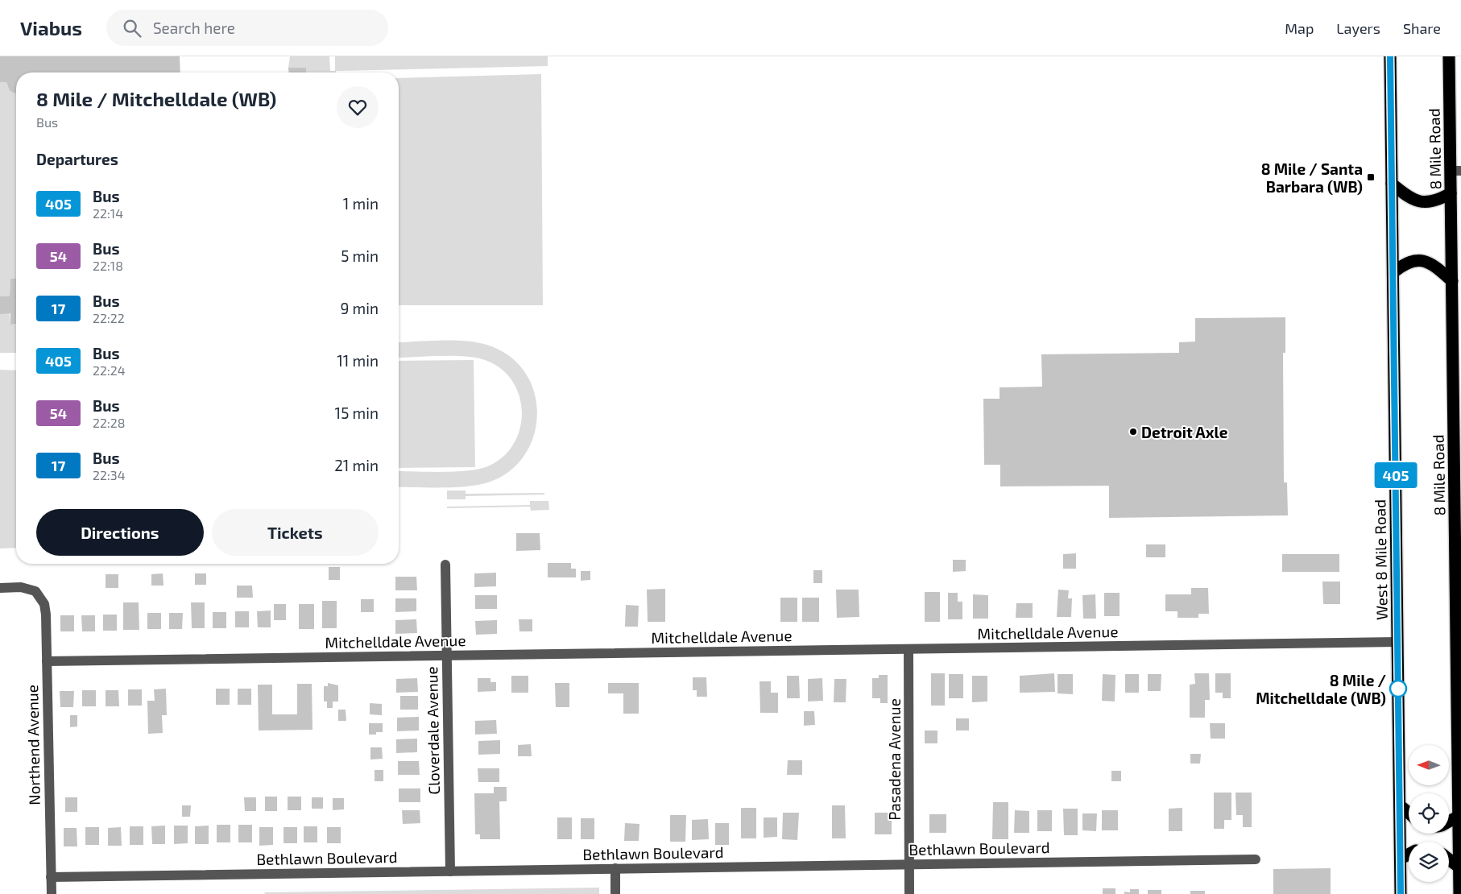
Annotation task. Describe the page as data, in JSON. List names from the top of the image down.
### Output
{
  "streets": {
    "highway": ["8 Mile Road", "West 8 Mile Road"],
    "street": [
      "Mitchelldale Avenue",
      "Cloverdale Avenue",
      "Northend Avenue",
      "Pasadena Avenue",
      "Bethlawn Boulevard"
    ]
  },
  "crossings": [
    ["West 8 Mile Road", "Mitchelldale Avenue"],
    ["Mitchelldale Avenue", "Cloverdale Avenue"],
    ["Mitchelldale Avenue", "Northend Avenue"],
    ["Mitchelldale Avenue", "Pasadena Avenue"],
    ["Cloverdale Avenue", "Bethlawn Boulevard"],
    ["Northend Avenue", "Bethlawn Boulevard"],
    ["Pasadena Avenue", "Bethlawn Boulevard"]
  ],
  "places": {
    "transit": ["8 Mile / Santa Barbara (WB)"],
    "other": ["Detroit Axle", "8 Mile / Mitchelldale (WB)"]
  },
  "lines": ["bus line 405"],
  "north": "left",
  "page": {
    "header": "Viabus",
    "search": "Search here",
    "nav": ["Map", "Layers", "Share"],
    "on_map": "405",
    "heading": [
      ["8 Mile / Mitchelldale (WB)", "Bus"],
      "Departures"
    ],
    "list": [
      {
        "mark": "405",
        "name": "Bus",
        "note": "22:14",
        "value": "1 min"
      },
      {
        "mark": "54",
        "name": "Bus",
        "note": "22:18",
        "value": "5 min"
      },
      {
        "mark": "17",
        "name": "Bus",
        "note": "22:22",
        "value": "9 min"
      },
      {
        "mark": "405",
        "name": "Bus",
        "note": "22:24",
        "value": "11 min"
      },
      {
        "mark": "54",
        "name": "Bus",
        "note": "22:28",
        "value": "15 min"
      },
      {
        "mark": "17",
        "name": "Bus",
        "note": "22:34",
        "value": "21 min"
      }
    ],
    "buttons": ["Directions", "Tickets"]
  }
}
